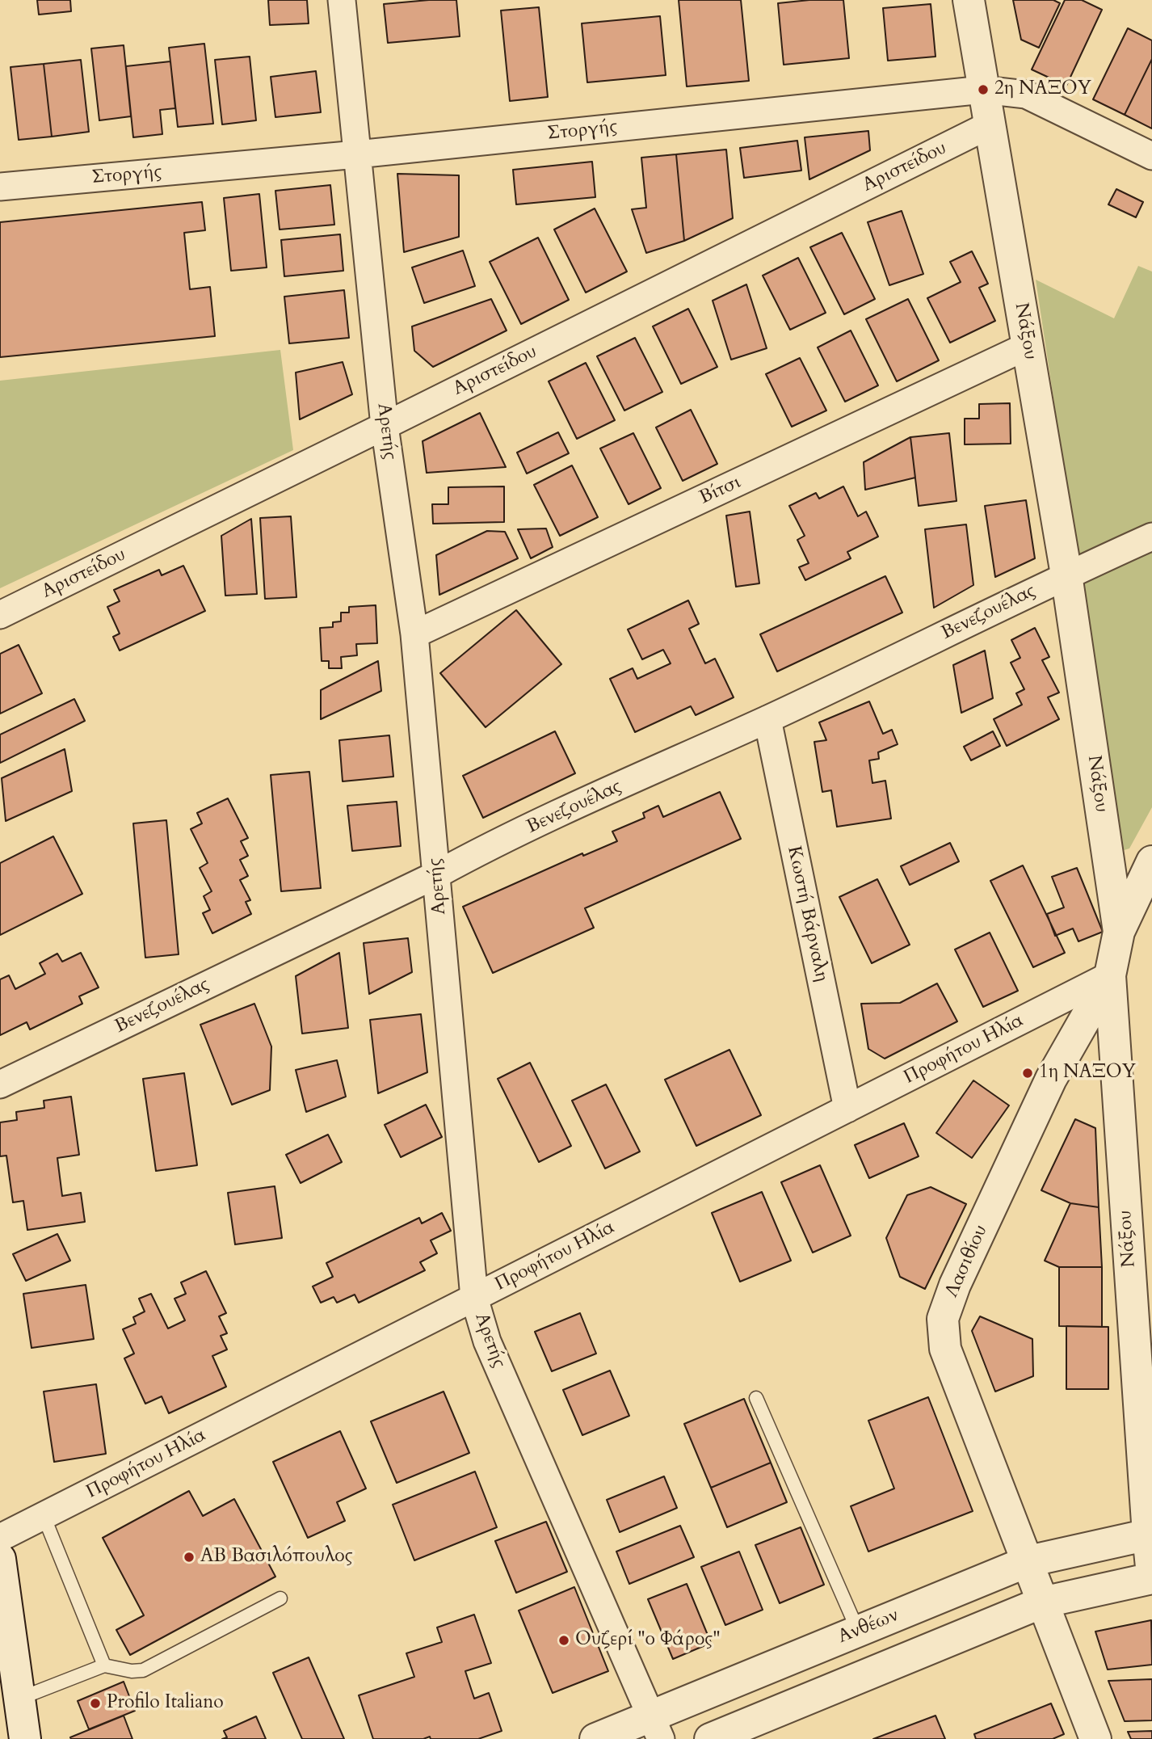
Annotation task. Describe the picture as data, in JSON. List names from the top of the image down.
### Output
{
  "streets": {
    "street": [
      "Στοργής",
      "Αριστείδου",
      "Νάξου",
      "Αρετής",
      "Βίτσι",
      "Βενεζουέλας",
      "Κωστή Βάρναλη",
      "Προφήτου Ηλία",
      "Λασιθίου",
      "Ανθέων"
    ]
  },
  "crossings": [
    ["Στοργής", "Νάξου"],
    ["Στοργής", "Αρετής"],
    ["Αριστείδου", "Νάξου"],
    ["Αριστείδου", "Αρετής"],
    ["Νάξου", "Βίτσι"],
    ["Νάξου", "Βενεζουέλας"],
    ["Νάξου", "Προφήτου Ηλία"],
    ["Νάξου", "Λασιθίου"],
    ["Νάξου", "Ανθέων"],
    ["Αρετής", "Βίτσι"],
    ["Αρετής", "Βενεζουέλας"],
    ["Αρετής", "Προφήτου Ηλία"],
    ["Αρετής", "Ανθέων"],
    ["Βενεζουέλας", "Κωστή Βάρναλη"],
    ["Κωστή Βάρναλη", "Προφήτου Ηλία"],
    ["Προφήτου Ηλία", "Λασιθίου"],
    ["Λασιθίου", "Ανθέων"]
  ],
  "places": [
    "2η ΝΑΞΟΥ",
    "1η ΝΑΞΟΥ",
    "ΑΒ Βασιλόπουλος",
    "Ουζερί \"ο Φάρος\"",
    "Profilo Italiano"
  ]
}
